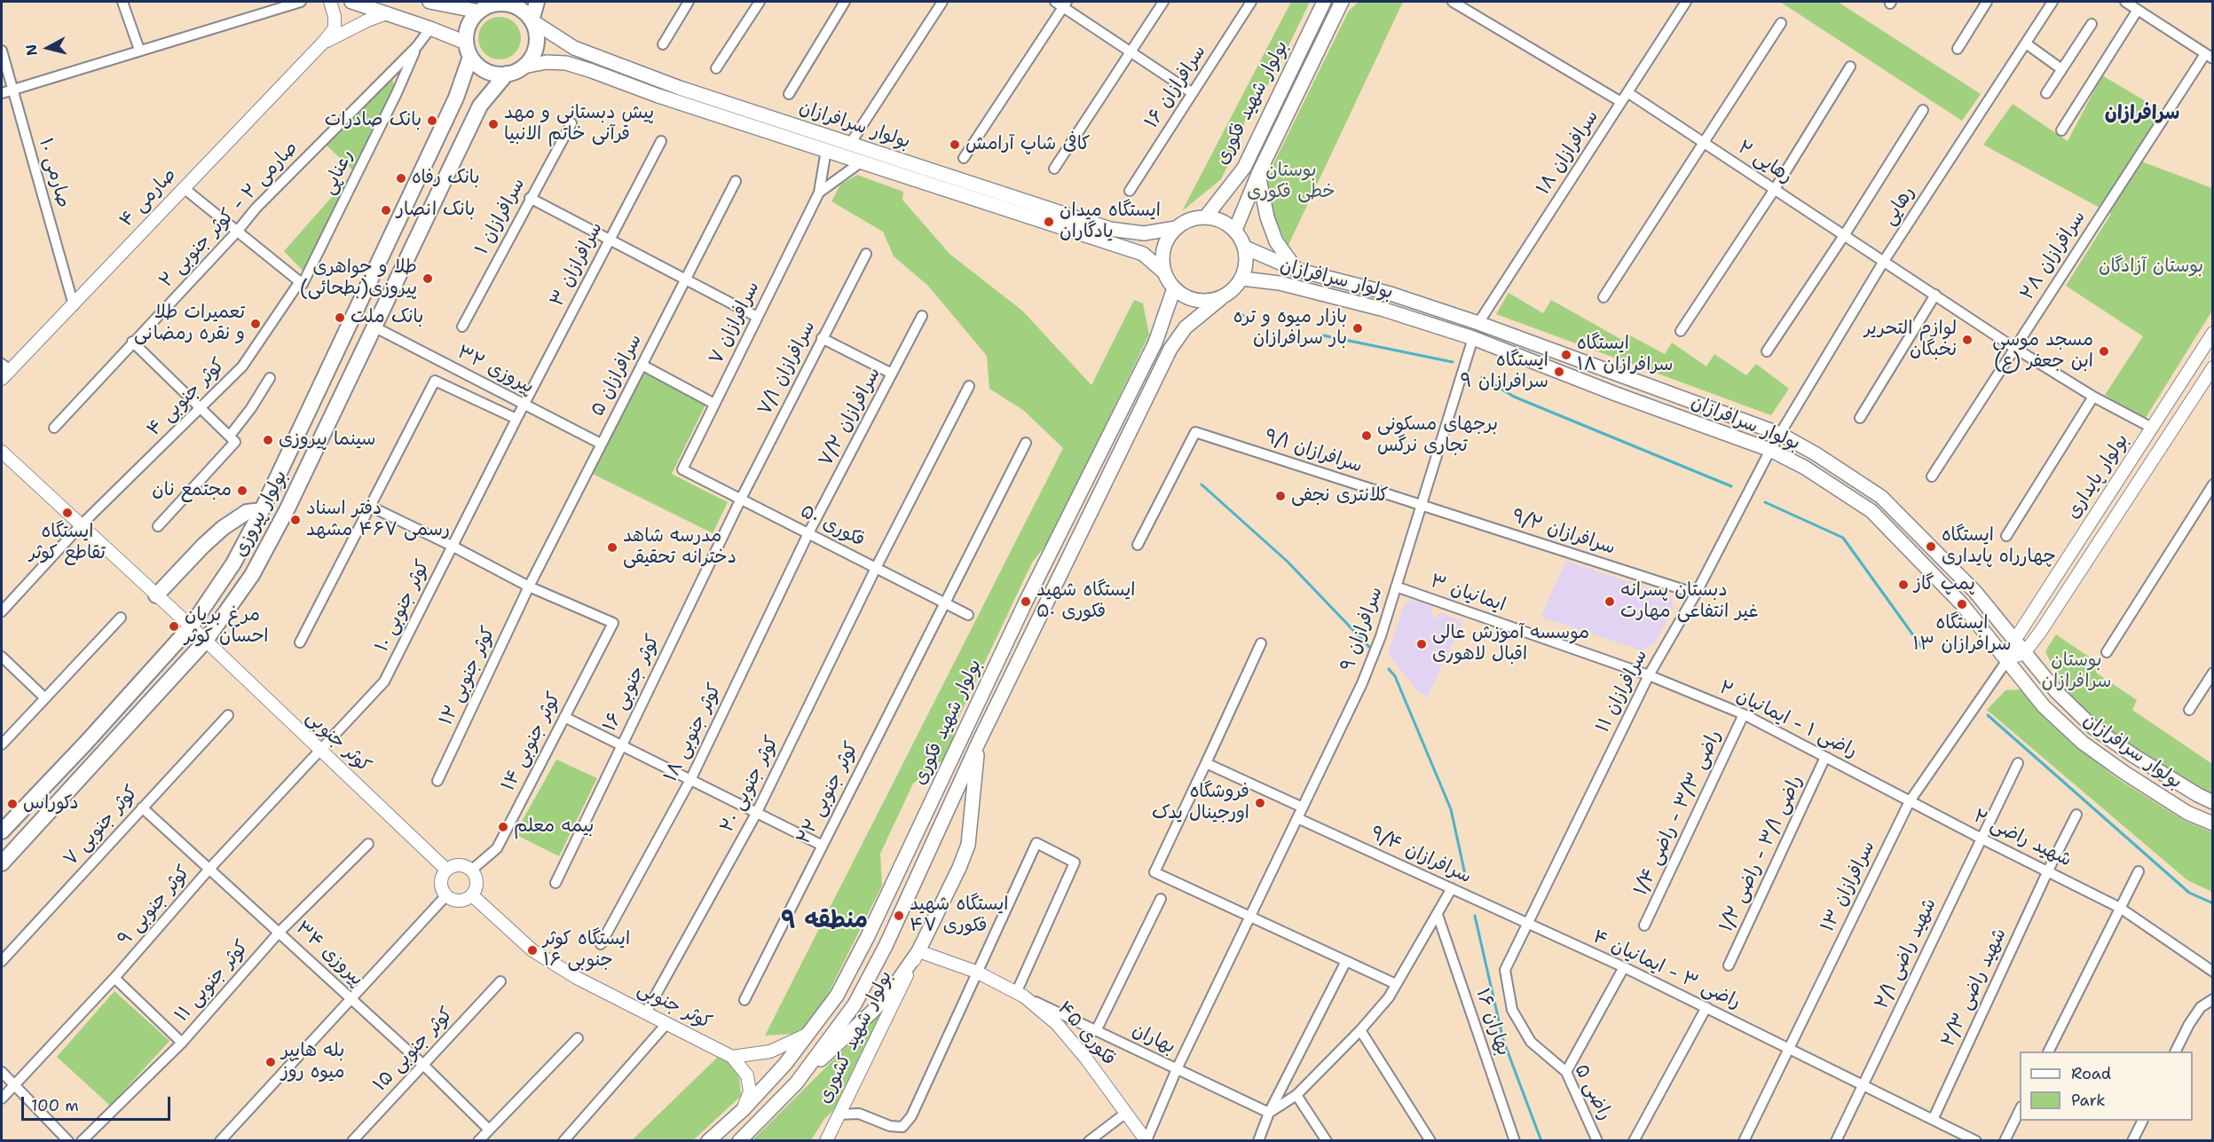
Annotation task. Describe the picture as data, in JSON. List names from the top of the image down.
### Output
{
  "streets": {
    "main road": ["بولوار شهید فکوری", "بولوار سرافرازان", "بولوار پیروزی"],
    "street": [
      "سرافرازان ۱۶",
      "سرافرازان ۱۸",
      "رهایی ۲",
      "رعناپی",
      "صارمی ۱۰",
      "صارمی ۴",
      "رهایی",
      "صارمی ۲ - کوثر جنوبی ۲",
      "سرافرازان ۱",
      "سرافرازان ۲۸",
      "سرافرازان ۳",
      "سرافرازان ۷",
      "سرافرازان ۷/۱",
      "پیروزی ۳۲",
      "سرافرازان ۵",
      "کوثر جنوبی ۴",
      "سرافرازان ۷/۲",
      "سرافرازان ۹/۱",
      "بولوار پایداری",
      "فکوری ۵۰",
      "سرافرازان ۹/۲",
      "ایمانیان ۳",
      "کوثر جنوبی ۱۰",
      "سرافرازان ۹",
      "کوثر جنوبی ۱۲",
      "کوثر جنوبی ۱۶",
      "سرافرازان ۱۱",
      "راضی ۱ - ایمانیان ۲",
      "کوثر جنوبی ۱۸",
      "کوثر جنوبی",
      "کوثر جنوبی ۱۴",
      "کوثر جنوبی ۲۰",
      "کوثر جنوبی ۲۲",
      "راضی ۳/۳ - راضی ۱/۴",
      "کوثر جنوبی ۷",
      "شهید راضی ۲",
      "راضی ۳/۱ - راضی ۱/۲",
      "سرافرازان ۹/۴",
      "سرافرازان ۱۳",
      "کوثر جنوبی ۹",
      "پیروزی ۳۴",
      "شهید راضی ۲/۱",
      "راضی ۳ - ایمانیان ۴",
      "کوثر جنوبی ۱۱",
      "شهید راضی ۲/۳",
      "بهاران ۱۶",
      "فکوری ۴۵",
      "بولوار شهید کشوری",
      "بهاران",
      "کوثر جنوبی ۱۵",
      "راضی ۵"
    ]
  },
  "crossings": [
    ["بولوار شهید فکوری", "بولوار سرافرازان"],
    ["بولوار سرافرازان", "سرافرازان ۱۸"],
    ["بولوار سرافرازان", "رهایی"],
    ["بولوار سرافرازان", "بولوار پایداری"],
    ["بولوار سرافرازان", "بولوار پیروزی"],
    ["بولوار سرافرازان", "سرافرازان ۹"],
    ["بولوار سرافرازان", "سرافرازان ۱۱"],
    ["بولوار سرافرازان", "سرافرازان ۱۳"],
    ["سرافرازان ۱۸", "رهایی ۲"],
    ["رهایی ۲", "رهایی"],
    ["رهایی ۲", "سرافرازان ۲۸"],
    ["رهایی ۲", "بولوار پایداری"],
    ["رعناپی", "صارمی ۲ - کوثر جنوبی ۲"],
    ["رعناپی", "کوثر جنوبی ۴"],
    ["صارمی ۱۰", "صارمی ۴"],
    ["رهایی", "سرافرازان ۱۱"],
    ["سرافرازان ۳", "پیروزی ۳۲"],
    ["سرافرازان ۳", "کوثر جنوبی ۱۰"],
    ["سرافرازان ۷", "فکوری ۵۰"],
    ["سرافرازان ۷/۱", "فکوری ۵۰"],
    ["سرافرازان ۷/۱", "کوثر جنوبی ۱۶"],
    ["پیروزی ۳۲", "سرافرازان ۵"],
    ["پیروزی ۳۲", "بولوار پیروزی"],
    ["پیروزی ۳۲", "کوثر جنوبی ۱۰"],
    ["سرافرازان ۵", "کوثر جنوبی ۱۲"],
    ["سرافرازان ۵", "کوثر جنوبی ۱۴"],
    ["سرافرازان ۷/۲", "فکوری ۵۰"],
    ["سرافرازان ۷/۲", "کوثر جنوبی ۱۸"],
    ["سرافرازان ۹/۱", "سرافرازان ۹/۲"],
    ["سرافرازان ۹/۱", "سرافرازان ۹"],
    ["بولوار پایداری", "سرافرازان ۱۳"],
    ["بولوار پیروزی", "کوثر جنوبی"],
    ["فکوری ۵۰", "کوثر جنوبی ۱۶"],
    ["فکوری ۵۰", "کوثر جنوبی ۱۸"],
    ["فکوری ۵۰", "کوثر جنوبی ۲۰"],
    ["فکوری ۵۰", "کوثر جنوبی ۲۲"],
    ["سرافرازان ۹/۲", "سرافرازان ۹"],
    ["سرافرازان ۹/۲", "سرافرازان ۱۱"],
    ["ایمانیان ۳", "سرافرازان ۹"],
    ["ایمانیان ۳", "سرافرازان ۱۱"],
    ["ایمانیان ۳", "راضی ۱ - ایمانیان ۲"],
    ["کوثر جنوبی ۱۰", "کوثر جنوبی"],
    ["کوثر جنوبی ۱۰", "کوثر جنوبی ۹"],
    ["سرافرازان ۹", "سرافرازان ۹/۴"],
    ["سرافرازان ۹", "فکوری ۴۵"],
    ["سرافرازان ۹", "بهاران"],
    ["کوثر جنوبی ۱۲", "کوثر جنوبی ۱۴"],
    ["سرافرازان ۱۱", "راضی ۱ - ایمانیان ۲"],
    ["سرافرازان ۱۱", "سرافرازان ۹/۴"],
    ["سرافرازان ۱۱", "راضی ۳ - ایمانیان ۴"],
    ["سرافرازان ۱۱", "راضی ۵"],
    ["راضی ۱ - ایمانیان ۲", "راضی ۳/۳ - راضی ۱/۴"],
    ["راضی ۱ - ایمانیان ۲", "شهید راضی ۲"],
    ["راضی ۱ - ایمانیان ۲", "راضی ۳/۱ - راضی ۱/۲"],
    ["راضی ۱ - ایمانیان ۲", "سرافرازان ۱۳"],
    ["کوثر جنوبی", "کوثر جنوبی ۱۴"],
    ["کوثر جنوبی", "کوثر جنوبی ۲۰"],
    ["کوثر جنوبی", "کوثر جنوبی ۹"],
    ["کوثر جنوبی ۷", "پیروزی ۳۴"],
    ["شهید راضی ۲", "سرافرازان ۱۳"],
    ["شهید راضی ۲", "شهید راضی ۲/۱"],
    ["شهید راضی ۲", "شهید راضی ۲/۳"],
    ["سرافرازان ۹/۴", "راضی ۳ - ایمانیان ۴"],
    ["سرافرازان ۹/۴", "راضی ۵"],
    ["سرافرازان ۱۳", "راضی ۳ - ایمانیان ۴"],
    ["کوثر جنوبی ۹", "پیروزی ۳۴"],
    ["پیروزی ۳۴", "کوثر جنوبی ۱۱"],
    ["پیروزی ۳۴", "کوثر جنوبی ۱۵"],
    ["شهید راضی ۲/۱", "راضی ۳ - ایمانیان ۴"],
    ["راضی ۳ - ایمانیان ۴", "شهید راضی ۲/۳"],
    ["راضی ۳ - ایمانیان ۴", "راضی ۵"],
    ["فکوری ۴۵", "بولوار شهید کشوری"],
    ["فکوری ۴۵", "بهاران"]
  ],
  "districts": ["سرافرازان", "منطقه ۹"],
  "parks": ["بوستان خطی فکوری", "بوستان آزادگان", "بوستان سرافرازان"],
  "places": [
    "بانک صادرات",
    "پیش دبستانی و مهد قرآنی خاتم الانبیا",
    "کافی شاپ آرامش",
    "بانک رفاه",
    "بانک انصار",
    "ایستگاه میدان یادگاران",
    "طلا و جواهری پیروزی(بطحائی)",
    "بانک ملت",
    "تعمیرات طلا و نقره رمضانی",
    "بازار میوه و تره بار سرافرازان",
    "لوازم التحریر نخبگان",
    "مسجد موسی ابن جعفر (ع)",
    "ایستگاه سرافرازان ۱۸",
    "ایستگاه سرافرازان ۹",
    "برجهای مسکونی تجاری نرگس",
    "سینما پیروزی",
    "مجتمع نان",
    "کلانتری نجفی",
    "ایستگاه تقاطع کوثر",
    "دفتر اسناد رسمی ۴۶۷ مشهد",
    "ایستگاه چهارراه پایداری",
    "مدرسه شاهد دخترانه تحقیقی",
    "پمپ گاز",
    "ایستگاه شهید فکوری ۵۰",
    "دبستان پسرانه غیر انتفاعی مهارت",
    "ایستگاه سرافرازان ۱۳",
    "مرغ بریان احسان کوثر",
    "موسسه آموزش عالی اقبال لاهوری",
    "فروشگاه اورجینال یدک",
    "دکوراس",
    "بیمه معلم",
    "ایستگاه شهید فکوری ۴۷",
    "ایستگاه کوثر جنوبی ۱۶",
    "بله هایپر میوه روز"
  ],
  "legend": ["Road", "Park"],
  "scale_bar": "100 m",
  "north": "left"
}
